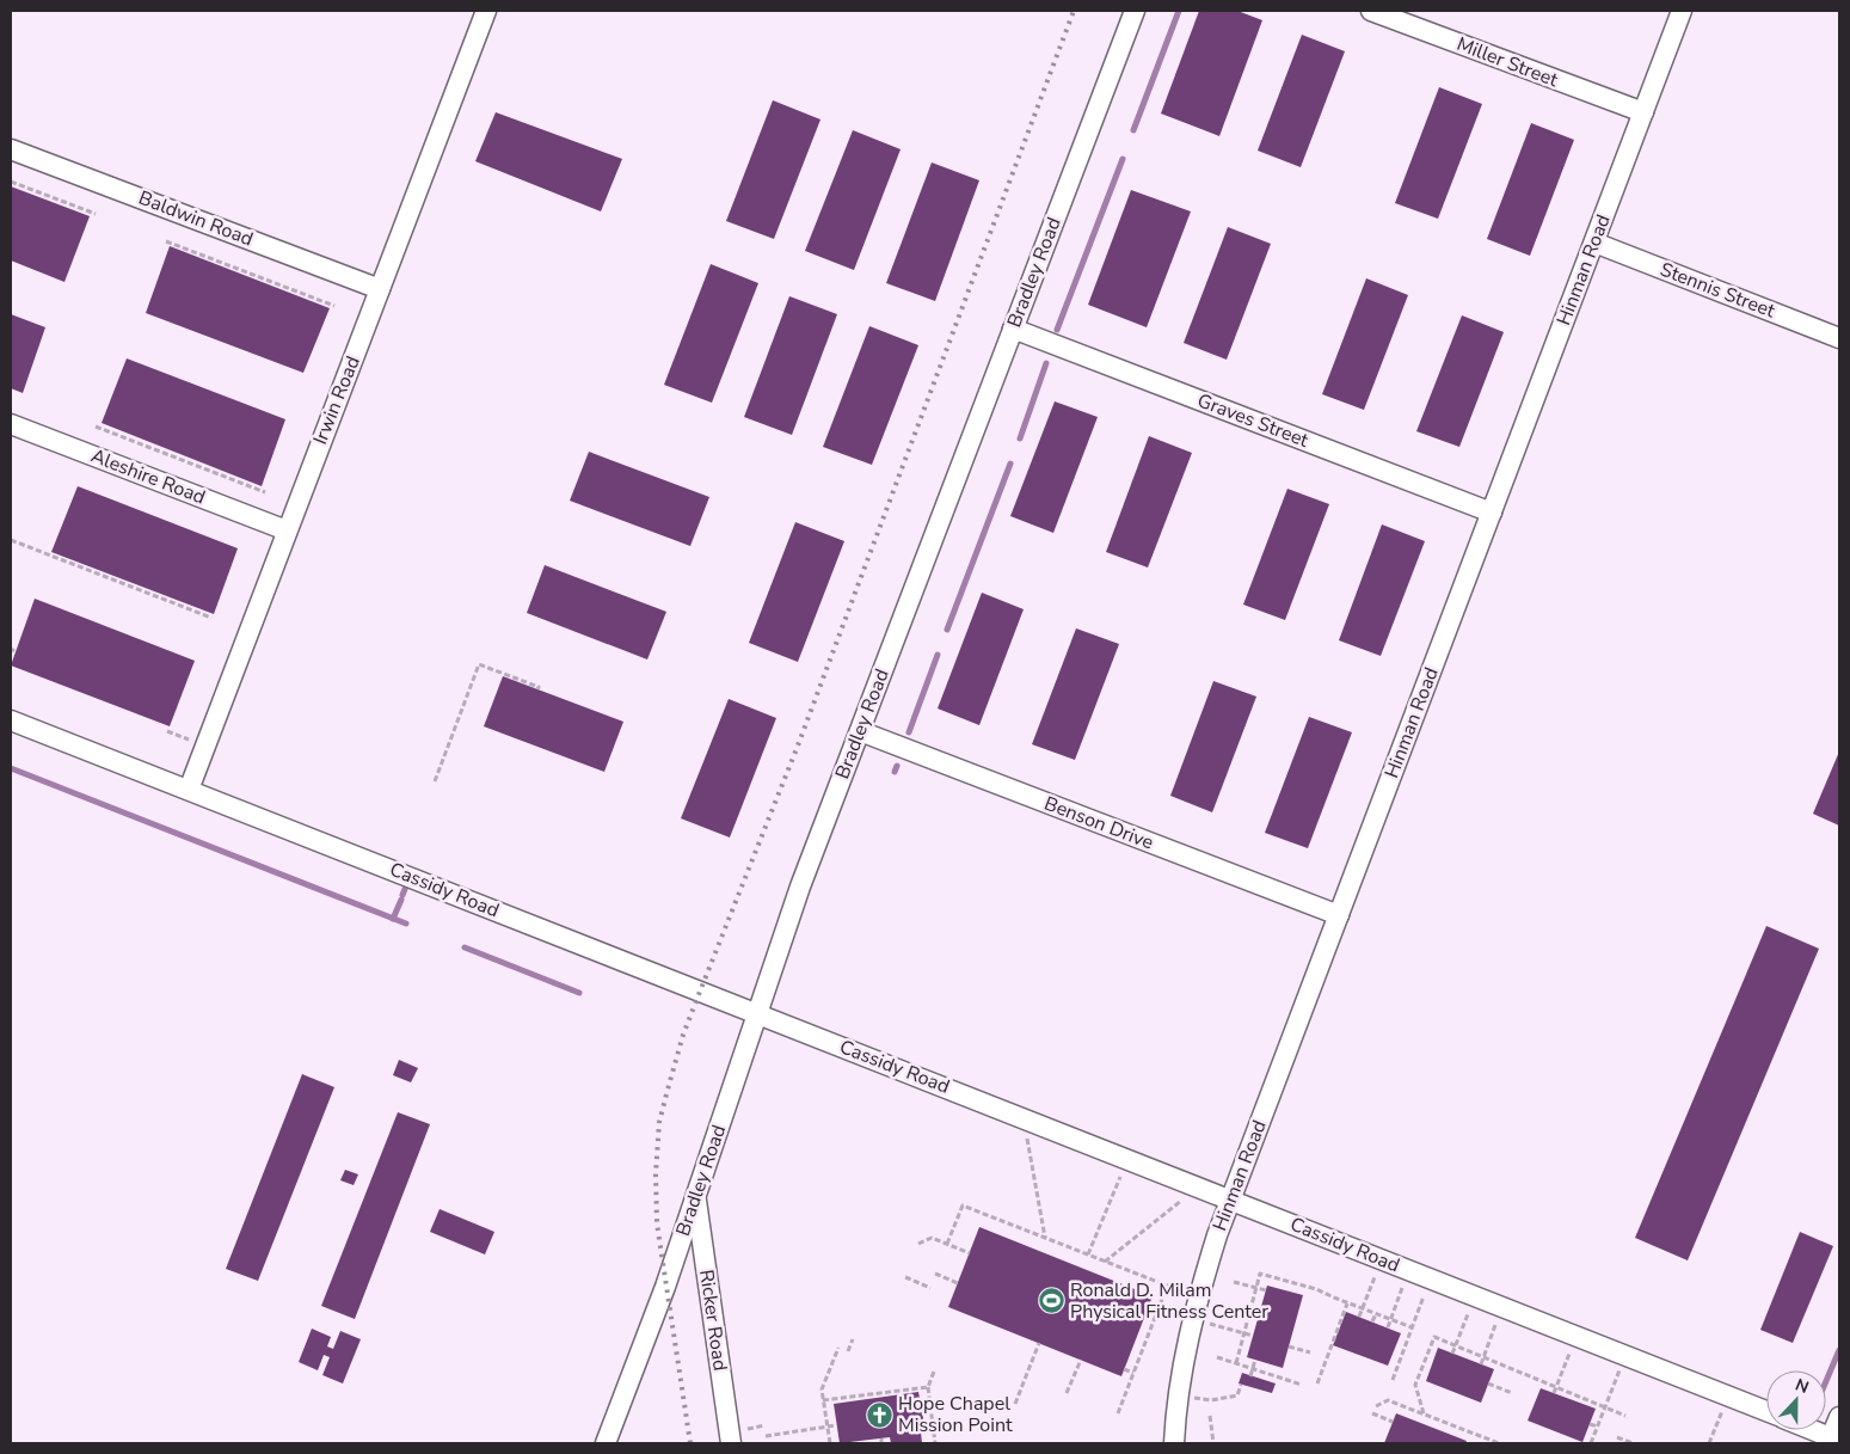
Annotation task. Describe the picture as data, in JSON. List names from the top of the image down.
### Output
{
  "streets": {
    "street": [
      "Miller Street",
      "Baldwin Road",
      "Hinman Road",
      "Bradley Road",
      "Stennis Street",
      "Irwin Road",
      "Graves Street",
      "Aleshire Road",
      "Benson Drive",
      "Cassidy Road",
      "Ricker Road"
    ]
  },
  "crossings": [
    ["Miller Street", "Hinman Road"],
    ["Baldwin Road", "Irwin Road"],
    ["Hinman Road", "Stennis Street"],
    ["Hinman Road", "Graves Street"],
    ["Hinman Road", "Benson Drive"],
    ["Hinman Road", "Cassidy Road"],
    ["Bradley Road", "Graves Street"],
    ["Bradley Road", "Benson Drive"],
    ["Bradley Road", "Cassidy Road"],
    ["Bradley Road", "Ricker Road"],
    ["Irwin Road", "Aleshire Road"],
    ["Irwin Road", "Cassidy Road"]
  ],
  "places": {
    "sports": ["Ronald D. Milam Physical Fitness Center"],
    "church": ["Hope Chapel Mission Point"]
  },
  "north": "top"
}
